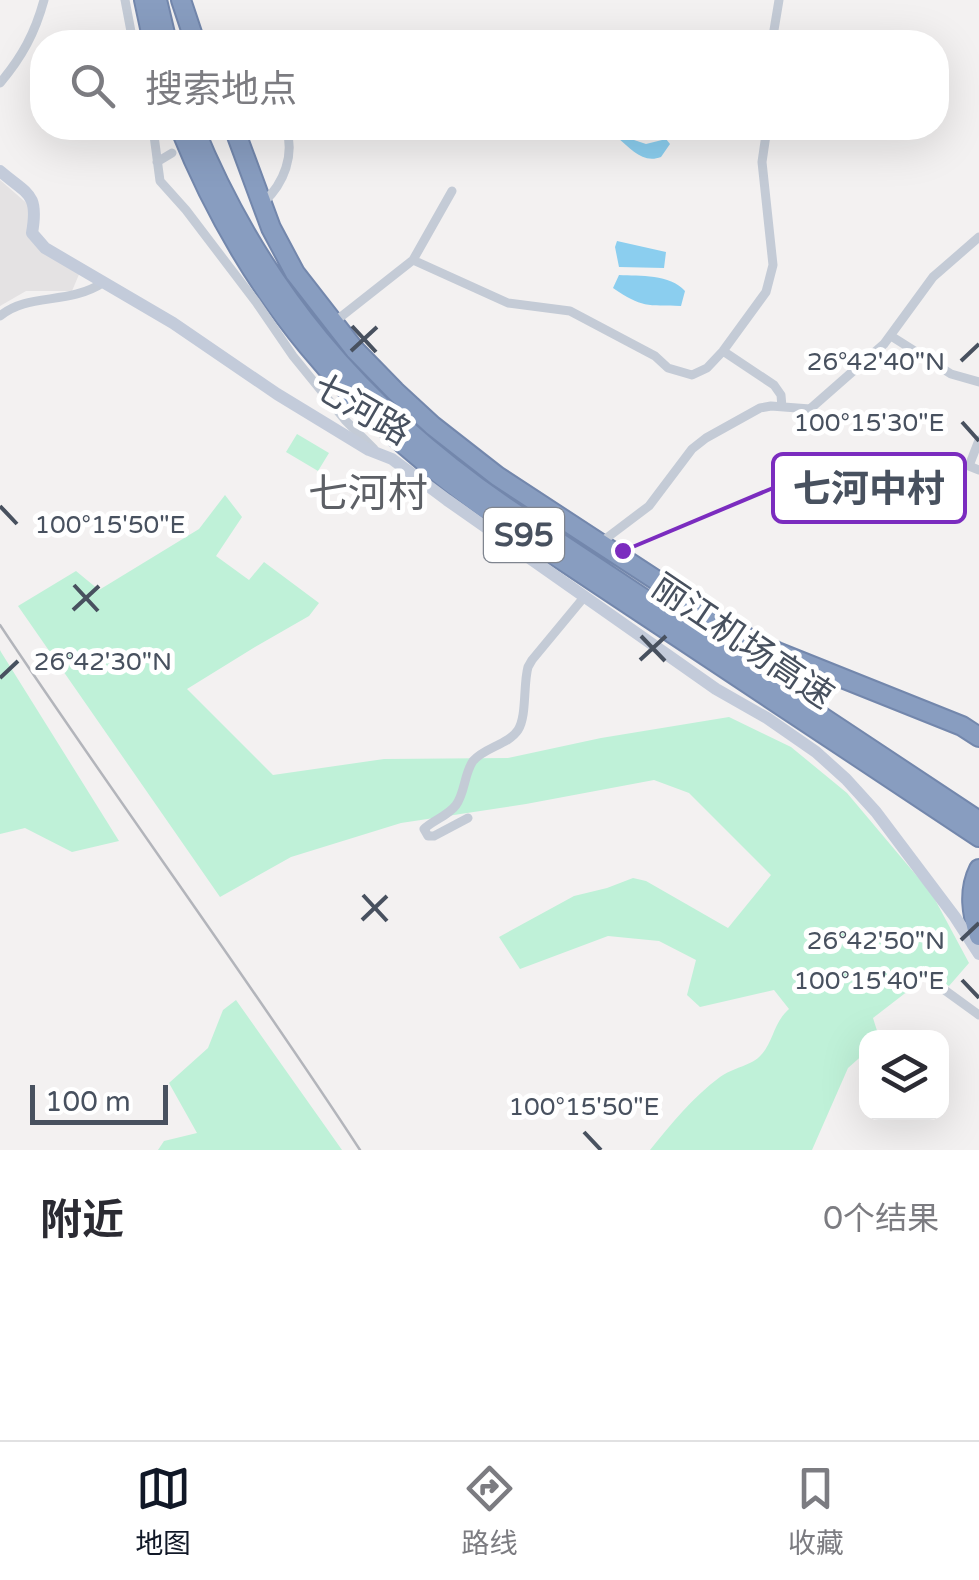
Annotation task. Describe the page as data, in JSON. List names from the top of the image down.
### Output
{
  "streets": {
    "highway": ["S95", "丽江机场高速"],
    "street": ["七河路"]
  },
  "districts": ["七河村"],
  "places": ["七河中村"],
  "scale_bar": "100 m",
  "page": {
    "search": "搜索地点",
    "scale": "100 m",
    "heading": ["附近", "0个结果"],
    "nav": ["地图", "路线", "收藏"]
  },
  "coordinates": [
    "26°42'40\"N",
    "100°15'30\"E",
    "100°15'50\"E",
    "26°42'30\"N",
    "26°42'50\"N",
    "100°15'40\"E"
  ]
}
